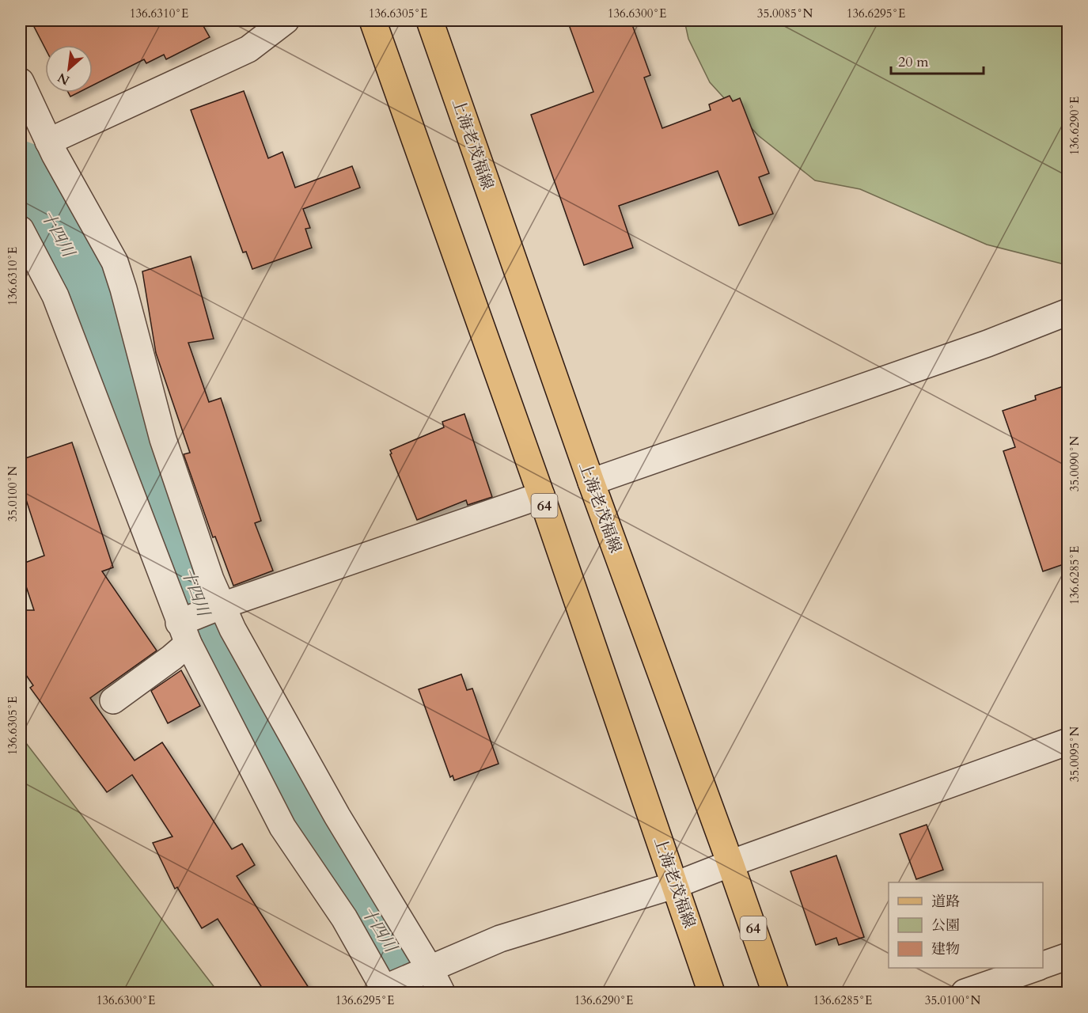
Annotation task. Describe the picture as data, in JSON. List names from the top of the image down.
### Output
{
  "streets": {
    "main road": ["上海老茂福線", "64"]
  },
  "water": ["十四川"],
  "legend": ["道路", "公園", "建物"],
  "scale_bar": "20 m",
  "north": "bottom left",
  "coordinates": [
    "136.6310°E",
    "136.6305°E",
    "136.6300°E",
    "35.0085°N",
    "136.6295°E",
    "136.6290°E",
    "35.0090°N",
    "35.0100°N",
    "136.6285°E",
    "35.0095°N"
  ]
}
